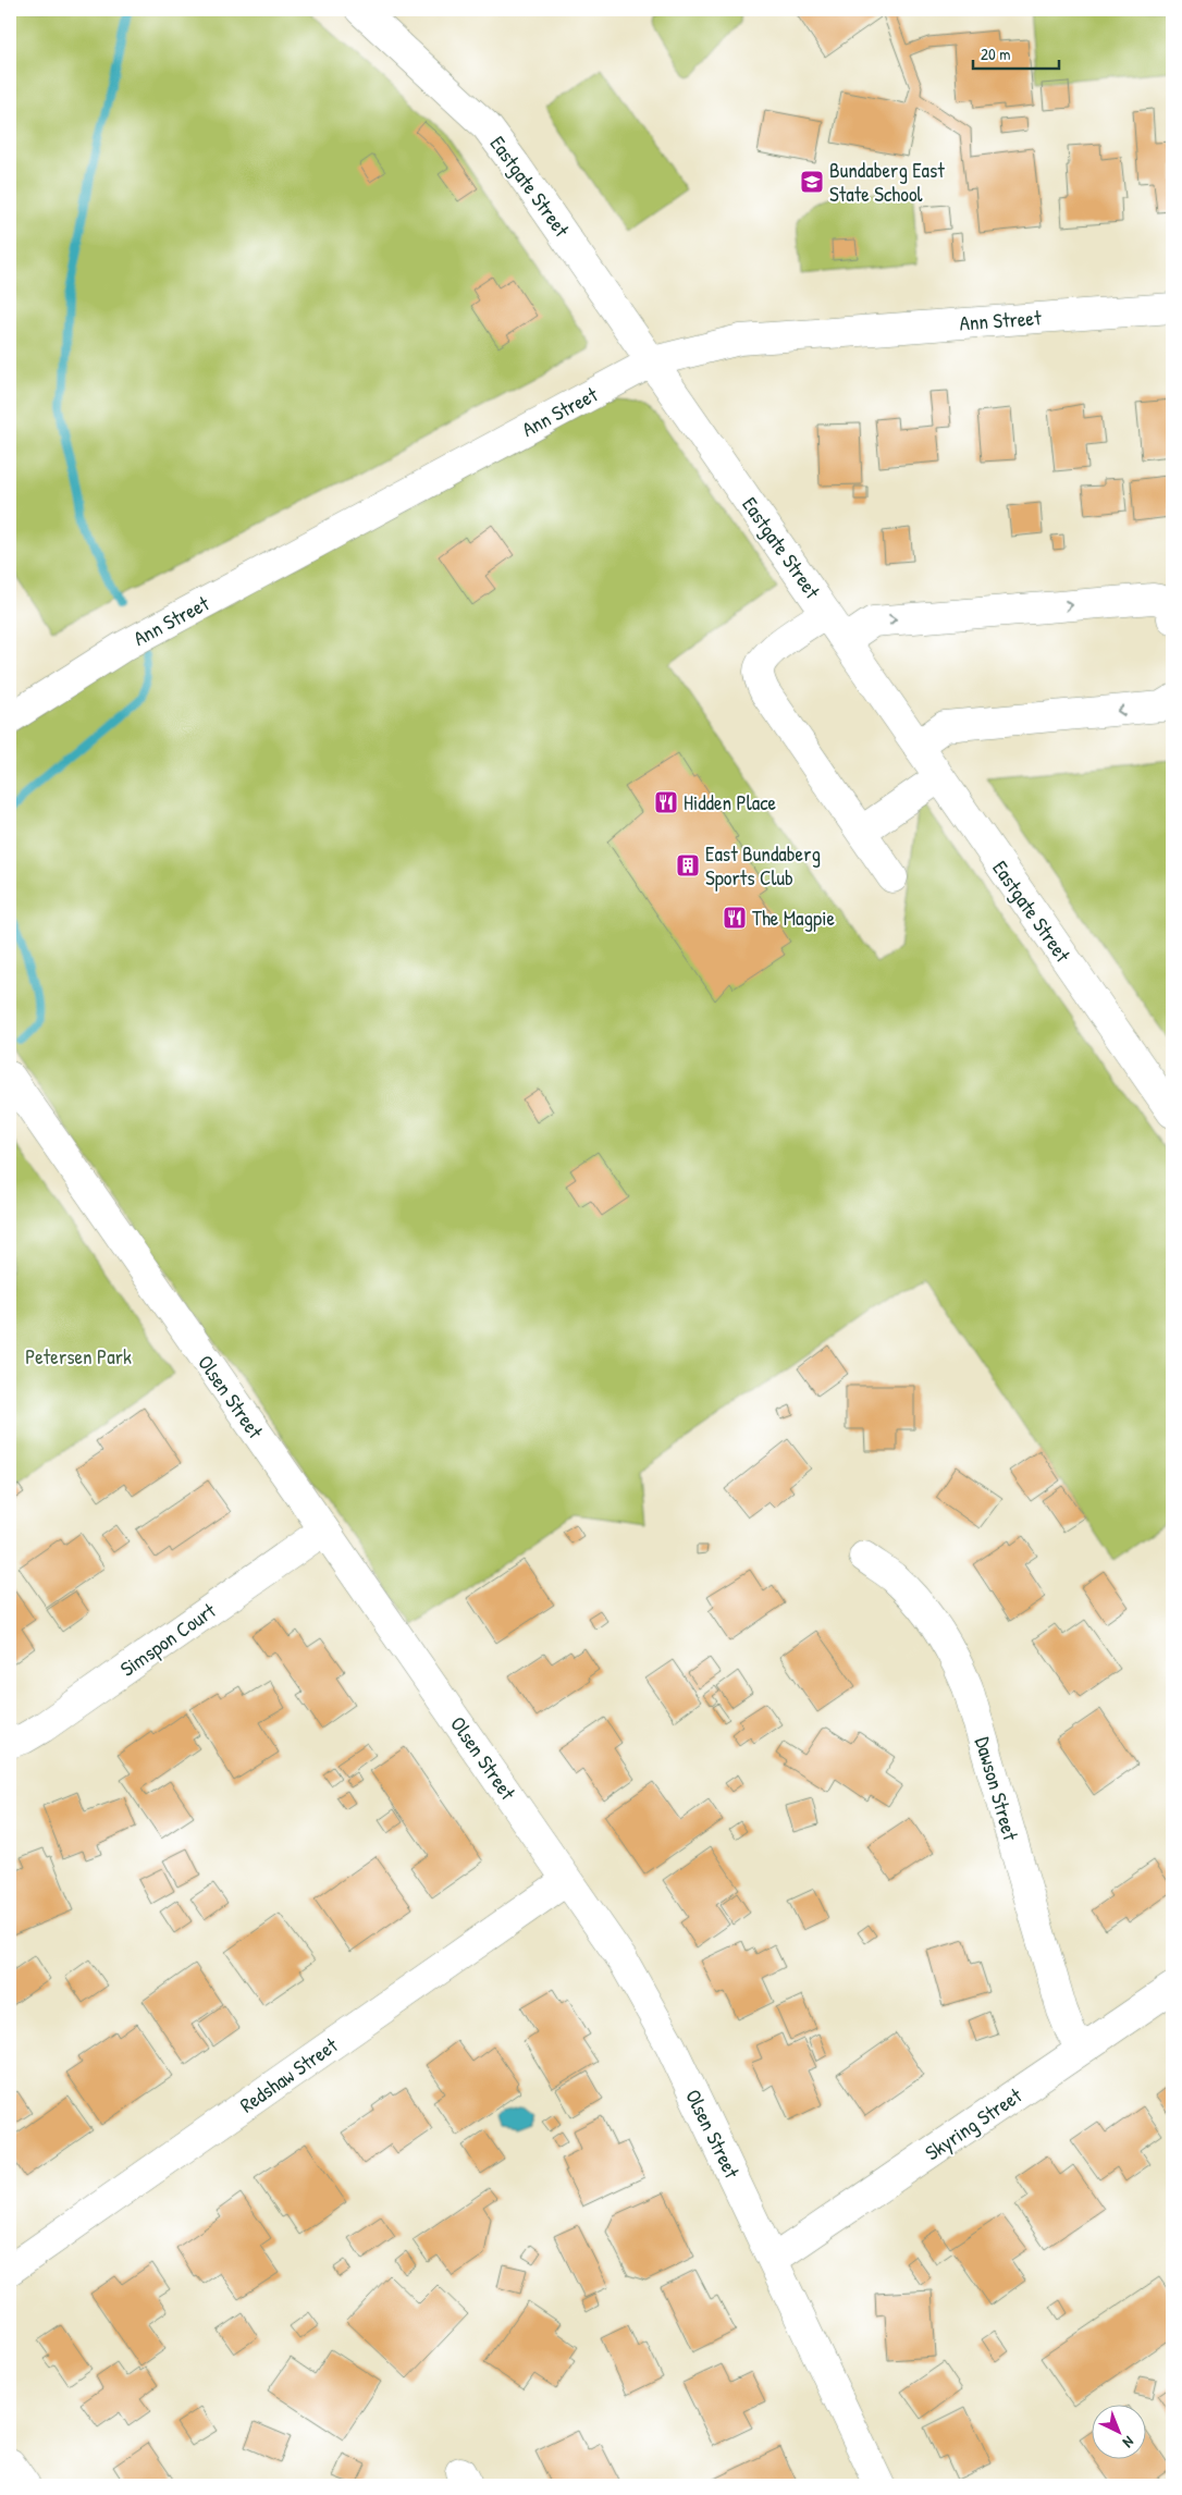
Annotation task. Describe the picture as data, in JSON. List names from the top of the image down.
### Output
{
  "streets": {
    "street": [
      "Eastgate Street",
      "Ann Street",
      "Olsen Street",
      "Simspon Court",
      "Dawson Street",
      "Redshaw Street",
      "Skyring Street"
    ]
  },
  "crossings": [
    ["Eastgate Street", "Ann Street"],
    ["Olsen Street", "Simspon Court"],
    ["Olsen Street", "Redshaw Street"],
    ["Olsen Street", "Skyring Street"],
    ["Dawson Street", "Skyring Street"]
  ],
  "parks": ["Petersen Park"],
  "places": {
    "school or university": ["Bundaberg East State School"],
    "restaurant": ["Hidden Place", "The Magpie"],
    "building": ["East Bundaberg Sports Club"]
  },
  "scale_bar": "20 m",
  "north": "bottom right"
}
